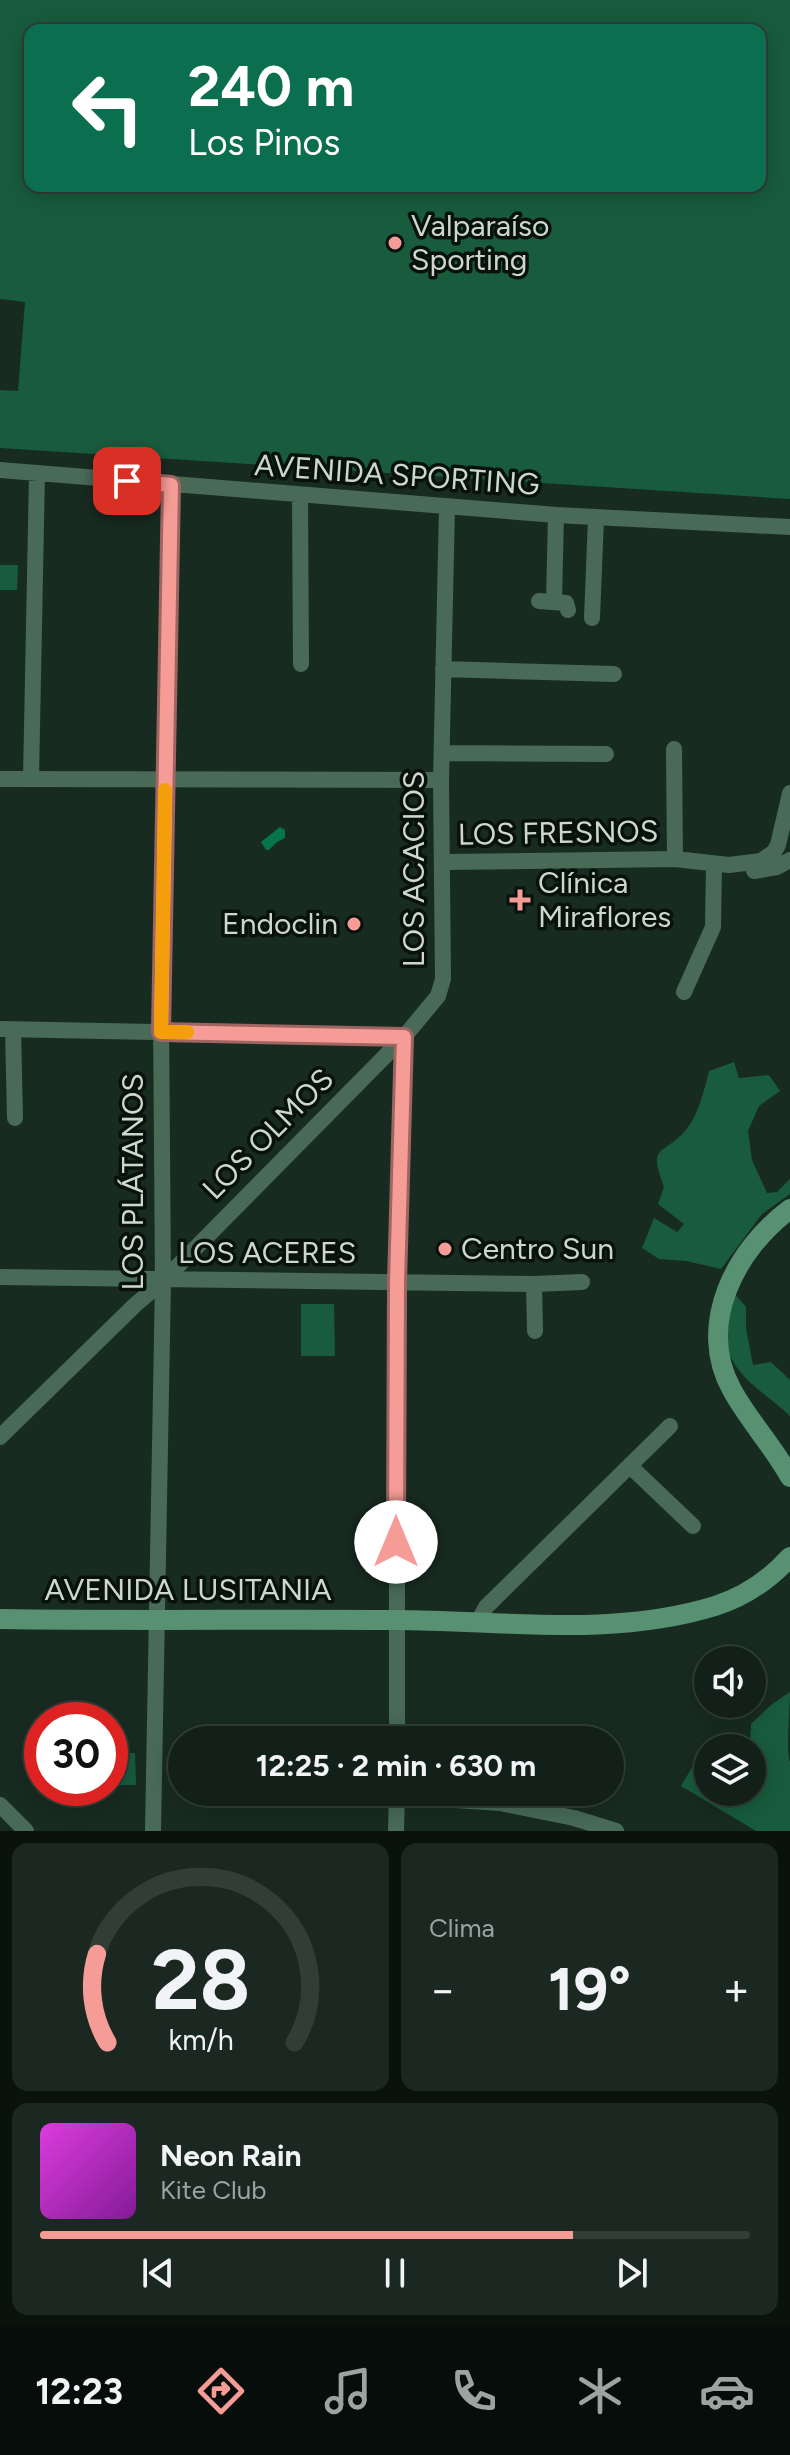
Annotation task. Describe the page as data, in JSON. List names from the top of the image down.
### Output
{
  "streets": {
    "street": [
      "AVENIDA SPORTING",
      "LOS FRESNOS",
      "LOS ACACIOS",
      "LOS OLMOS",
      "LOS PLÁTANOS",
      "LOS ACERES",
      "AVENIDA LUSITANIA"
    ]
  },
  "crossings": [
    ["AVENIDA SPORTING", "LOS ACACIOS"],
    ["AVENIDA SPORTING", "LOS PLÁTANOS"],
    ["LOS FRESNOS", "LOS ACACIOS"],
    ["LOS FRESNOS", "LOS PLÁTANOS"],
    ["LOS ACACIOS", "LOS OLMOS"],
    ["LOS OLMOS", "LOS PLÁTANOS"],
    ["LOS OLMOS", "LOS ACERES"],
    ["LOS PLÁTANOS", "LOS ACERES"],
    ["LOS PLÁTANOS", "AVENIDA LUSITANIA"]
  ],
  "places": {
    "other": ["Valparaíso Sporting", "Endoclin", "Centro Sun"],
    "health": ["Clínica Miraflores"]
  },
  "page": {
    "turn": ["240 m", "Los Pinos"],
    "limit": "30",
    "trip": "12:25 · 2 min · 630 m",
    "tile": "Clima",
    "heat": ["−", "19°", "+"],
    "song": ["Neon Rain", "Kite Club"],
    "tabs": "12:23",
    "gauge": ["28", "km/h"]
  }
}
